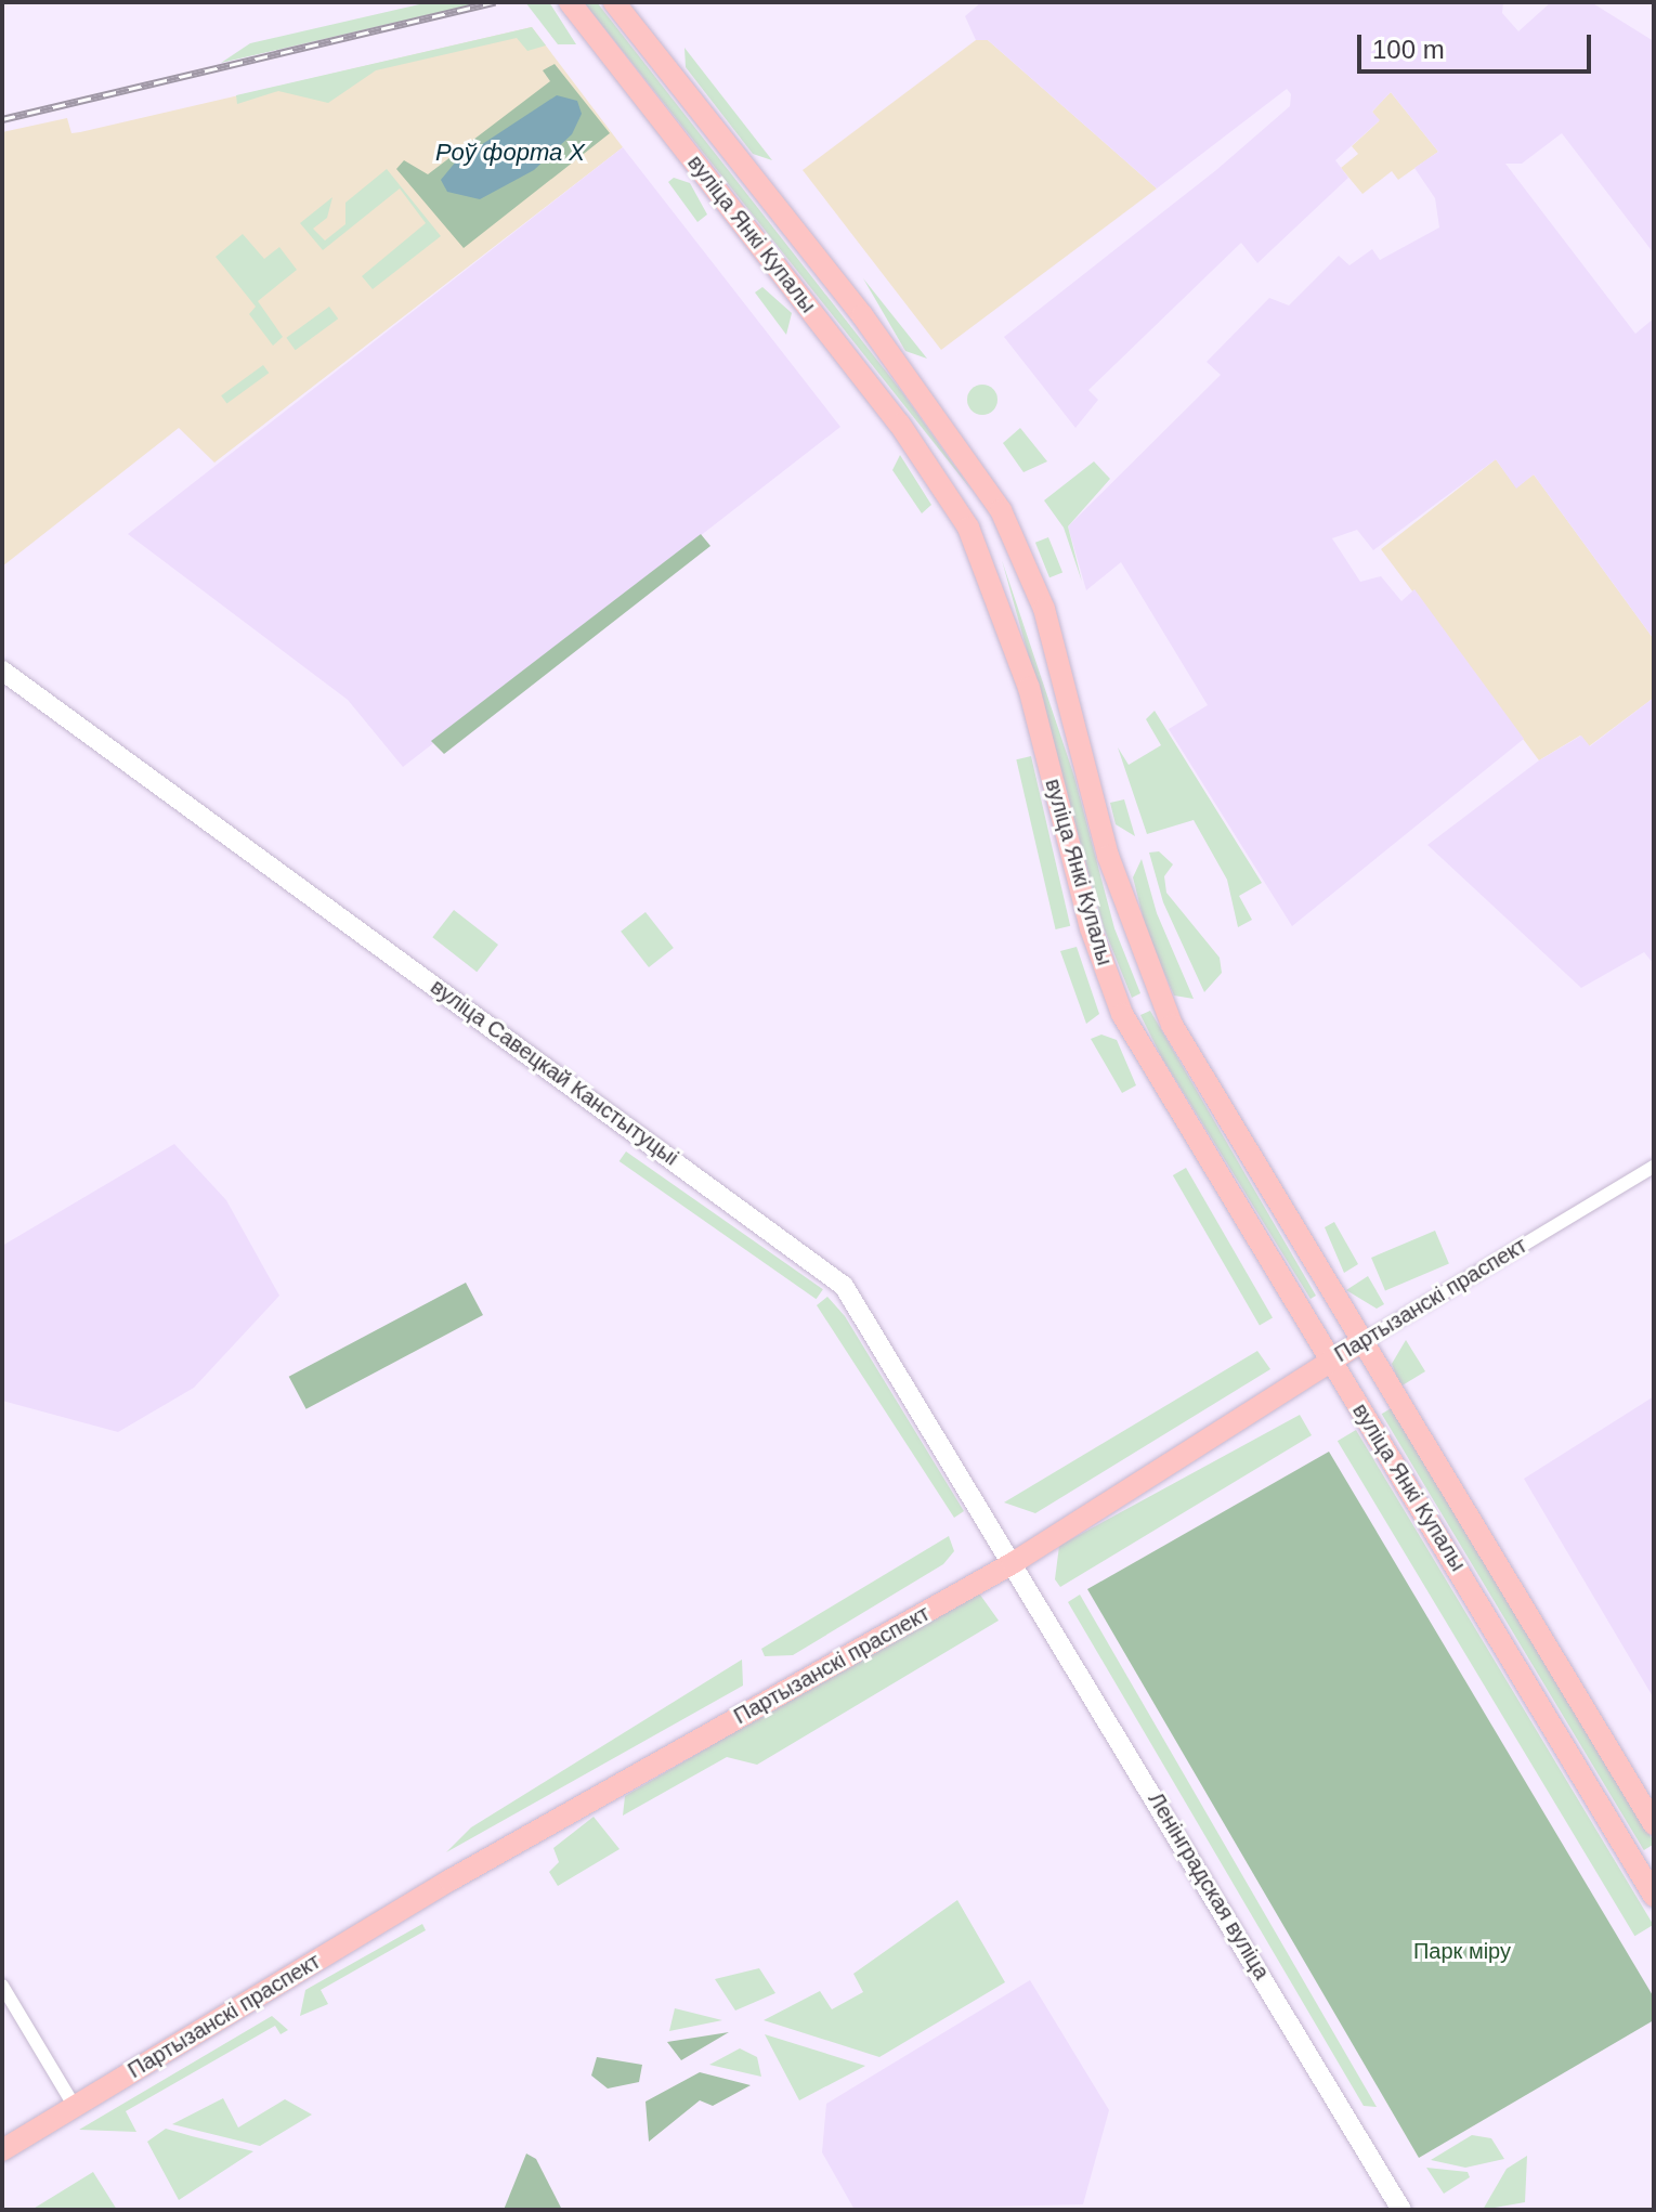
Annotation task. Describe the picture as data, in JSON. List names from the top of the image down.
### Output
{
  "streets": {
    "main road": [
      "вуліца Янкі Купалы",
      "вуліца Савецкай Канстытуцыі",
      "Партызанскі праспект",
      "Ленінградская вуліца"
    ]
  },
  "crossings": [
    ["вуліца Янкі Купалы", "Партызанскі праспект"],
    ["вуліца Савецкай Канстытуцыі", "Партызанскі праспект"],
    ["вуліца Савецкай Канстытуцыі", "Ленінградская вуліца"],
    ["Партызанскі праспект", "Ленінградская вуліца"]
  ],
  "water": ["Роў форта X"],
  "parks": ["Парк міру"],
  "scale_bar": "100 m"
}
